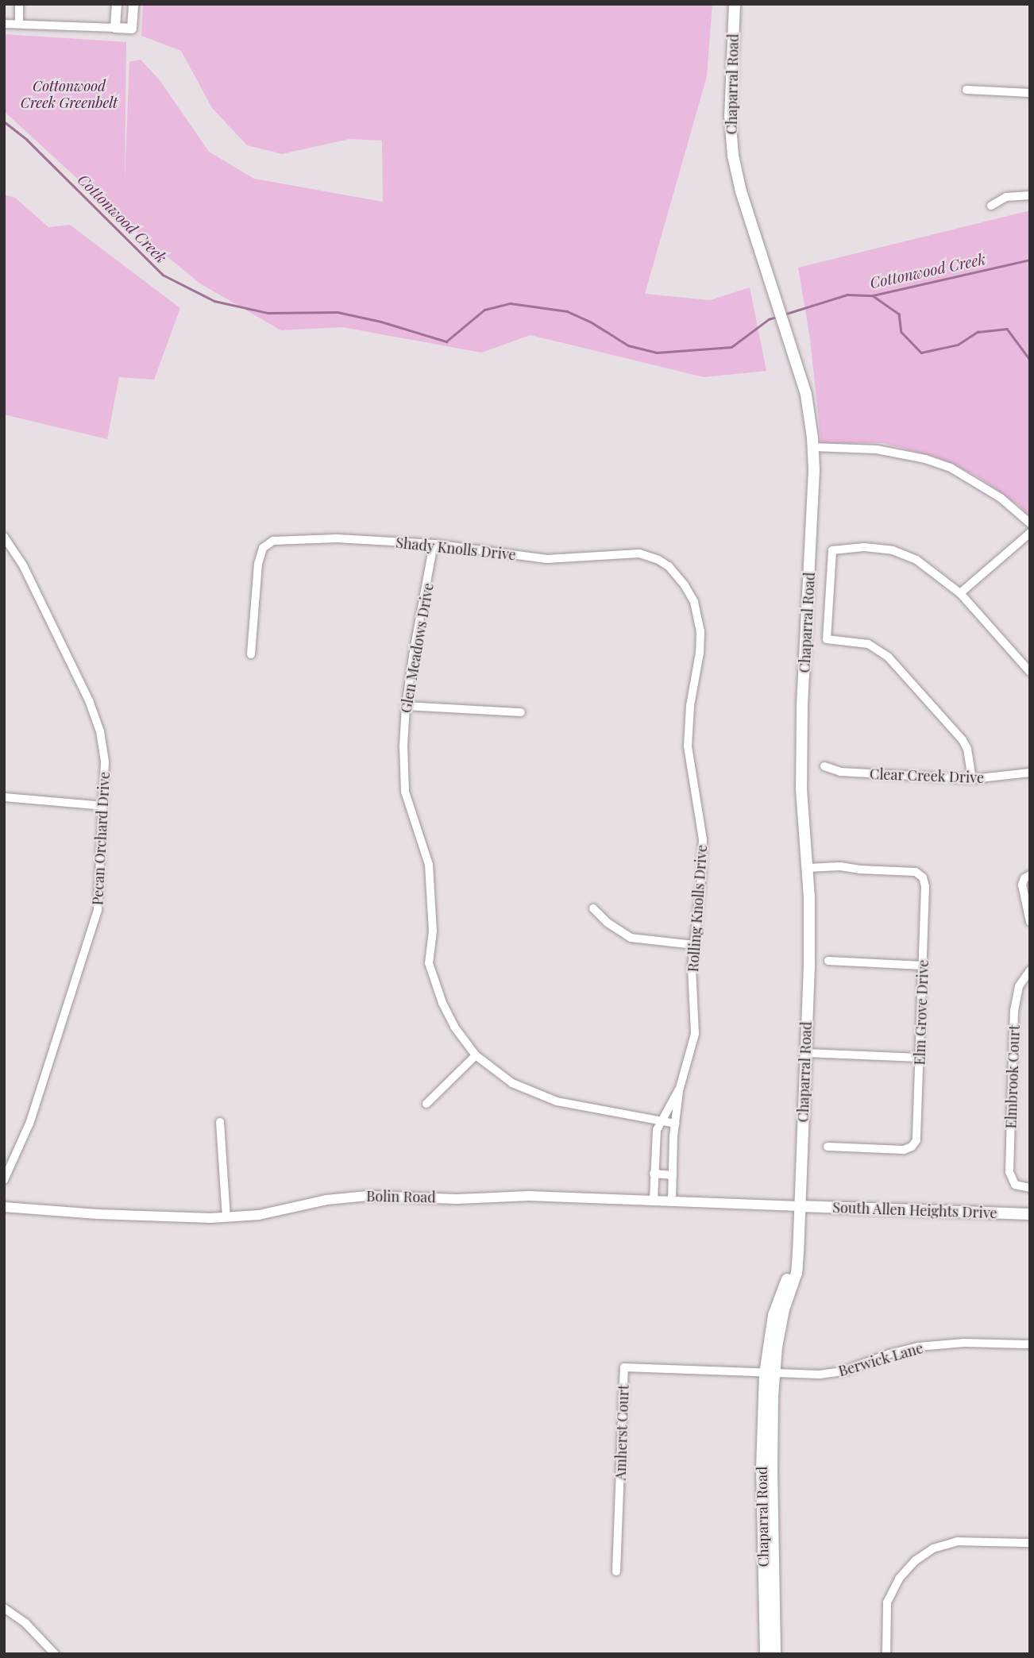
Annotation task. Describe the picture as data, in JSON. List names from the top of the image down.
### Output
{
  "streets": {
    "main road": ["Chaparral Road", "South Allen Heights Drive"],
    "street": [
      "Shady Knolls Drive",
      "Glen Meadows Drive",
      "Clear Creek Drive",
      "Pecan Orchard Drive",
      "Rolling Knolls Drive",
      "Elm Grove Drive",
      "Elmbrook Court",
      "Bolin Road",
      "Berwick Lane",
      "Amherst Court"
    ]
  },
  "crossings": [
    ["Chaparral Road", "Elm Grove Drive"],
    ["Chaparral Road", "Bolin Road"],
    ["Chaparral Road", "South Allen Heights Drive"],
    ["Chaparral Road", "Berwick Lane"],
    ["Chaparral Road", "Amherst Court"],
    ["Shady Knolls Drive", "Glen Meadows Drive"],
    ["Shady Knolls Drive", "Rolling Knolls Drive"],
    ["Glen Meadows Drive", "Rolling Knolls Drive"],
    ["Rolling Knolls Drive", "Bolin Road"],
    ["Bolin Road", "South Allen Heights Drive"],
    ["Berwick Lane", "Amherst Court"]
  ],
  "water": ["Cottonwood Creek"],
  "parks": ["Cottonwood Creek Greenbelt"]
}
